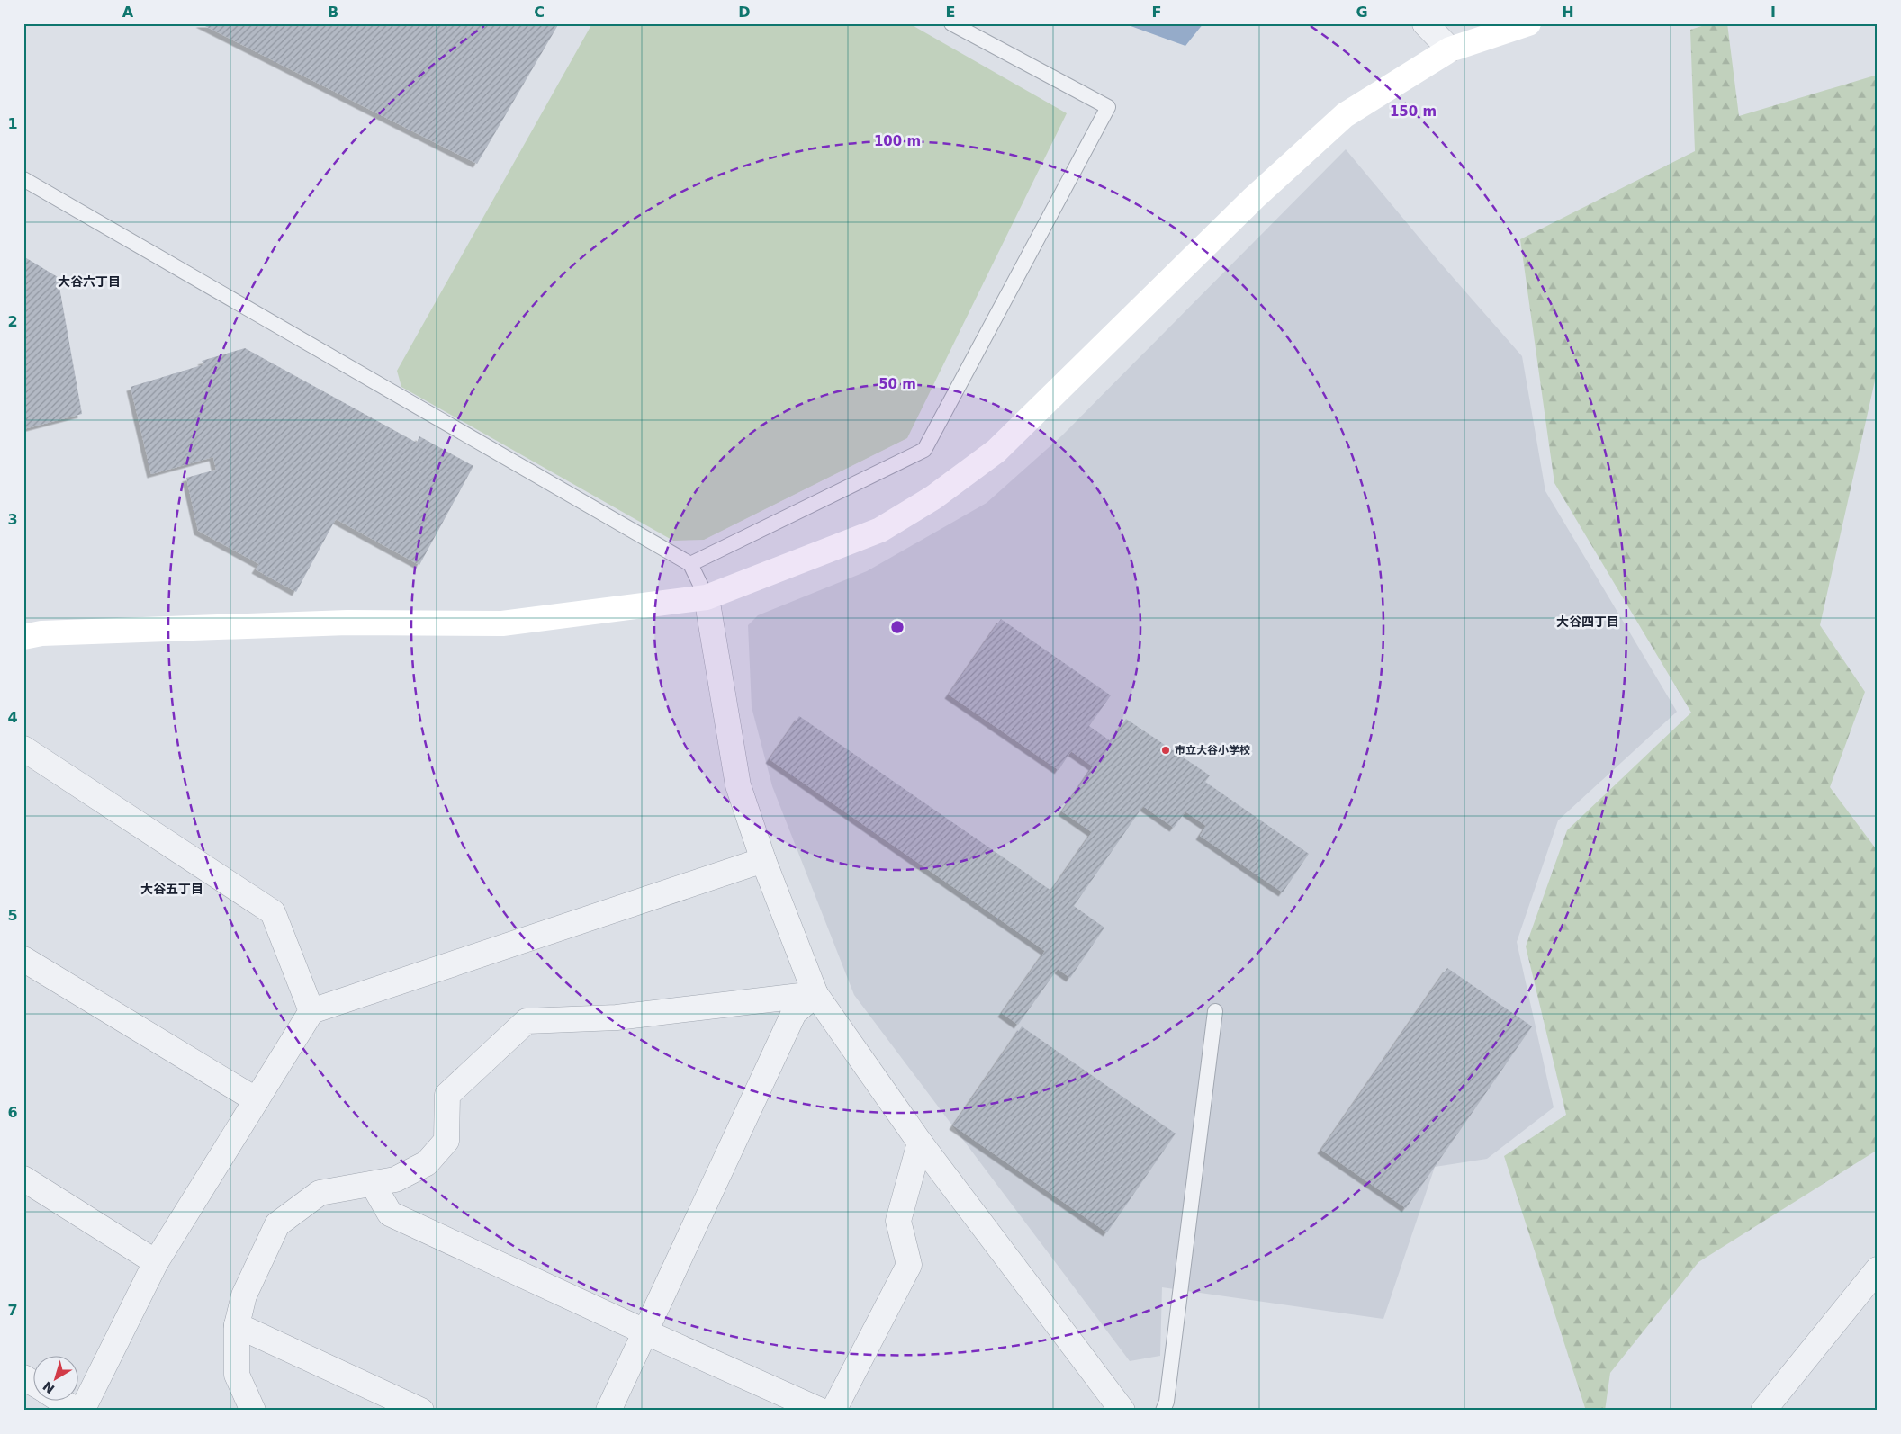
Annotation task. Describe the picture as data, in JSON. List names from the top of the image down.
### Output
{
  "districts": ["大谷六丁目", "大谷四丁目", "大谷五丁目"],
  "places": ["市立大谷小学校"],
  "north": "bottom left",
  "grid": {
    "columns": [
      "A",
      "B",
      "C",
      "D",
      "E",
      "F",
      "G",
      "H",
      "I"
    ],
    "rows": [
      "1",
      "2",
      "3",
      "4",
      "5",
      "6",
      "7"
    ]
  },
  "rings": ["150 m", "100 m", "50 m"]
}
